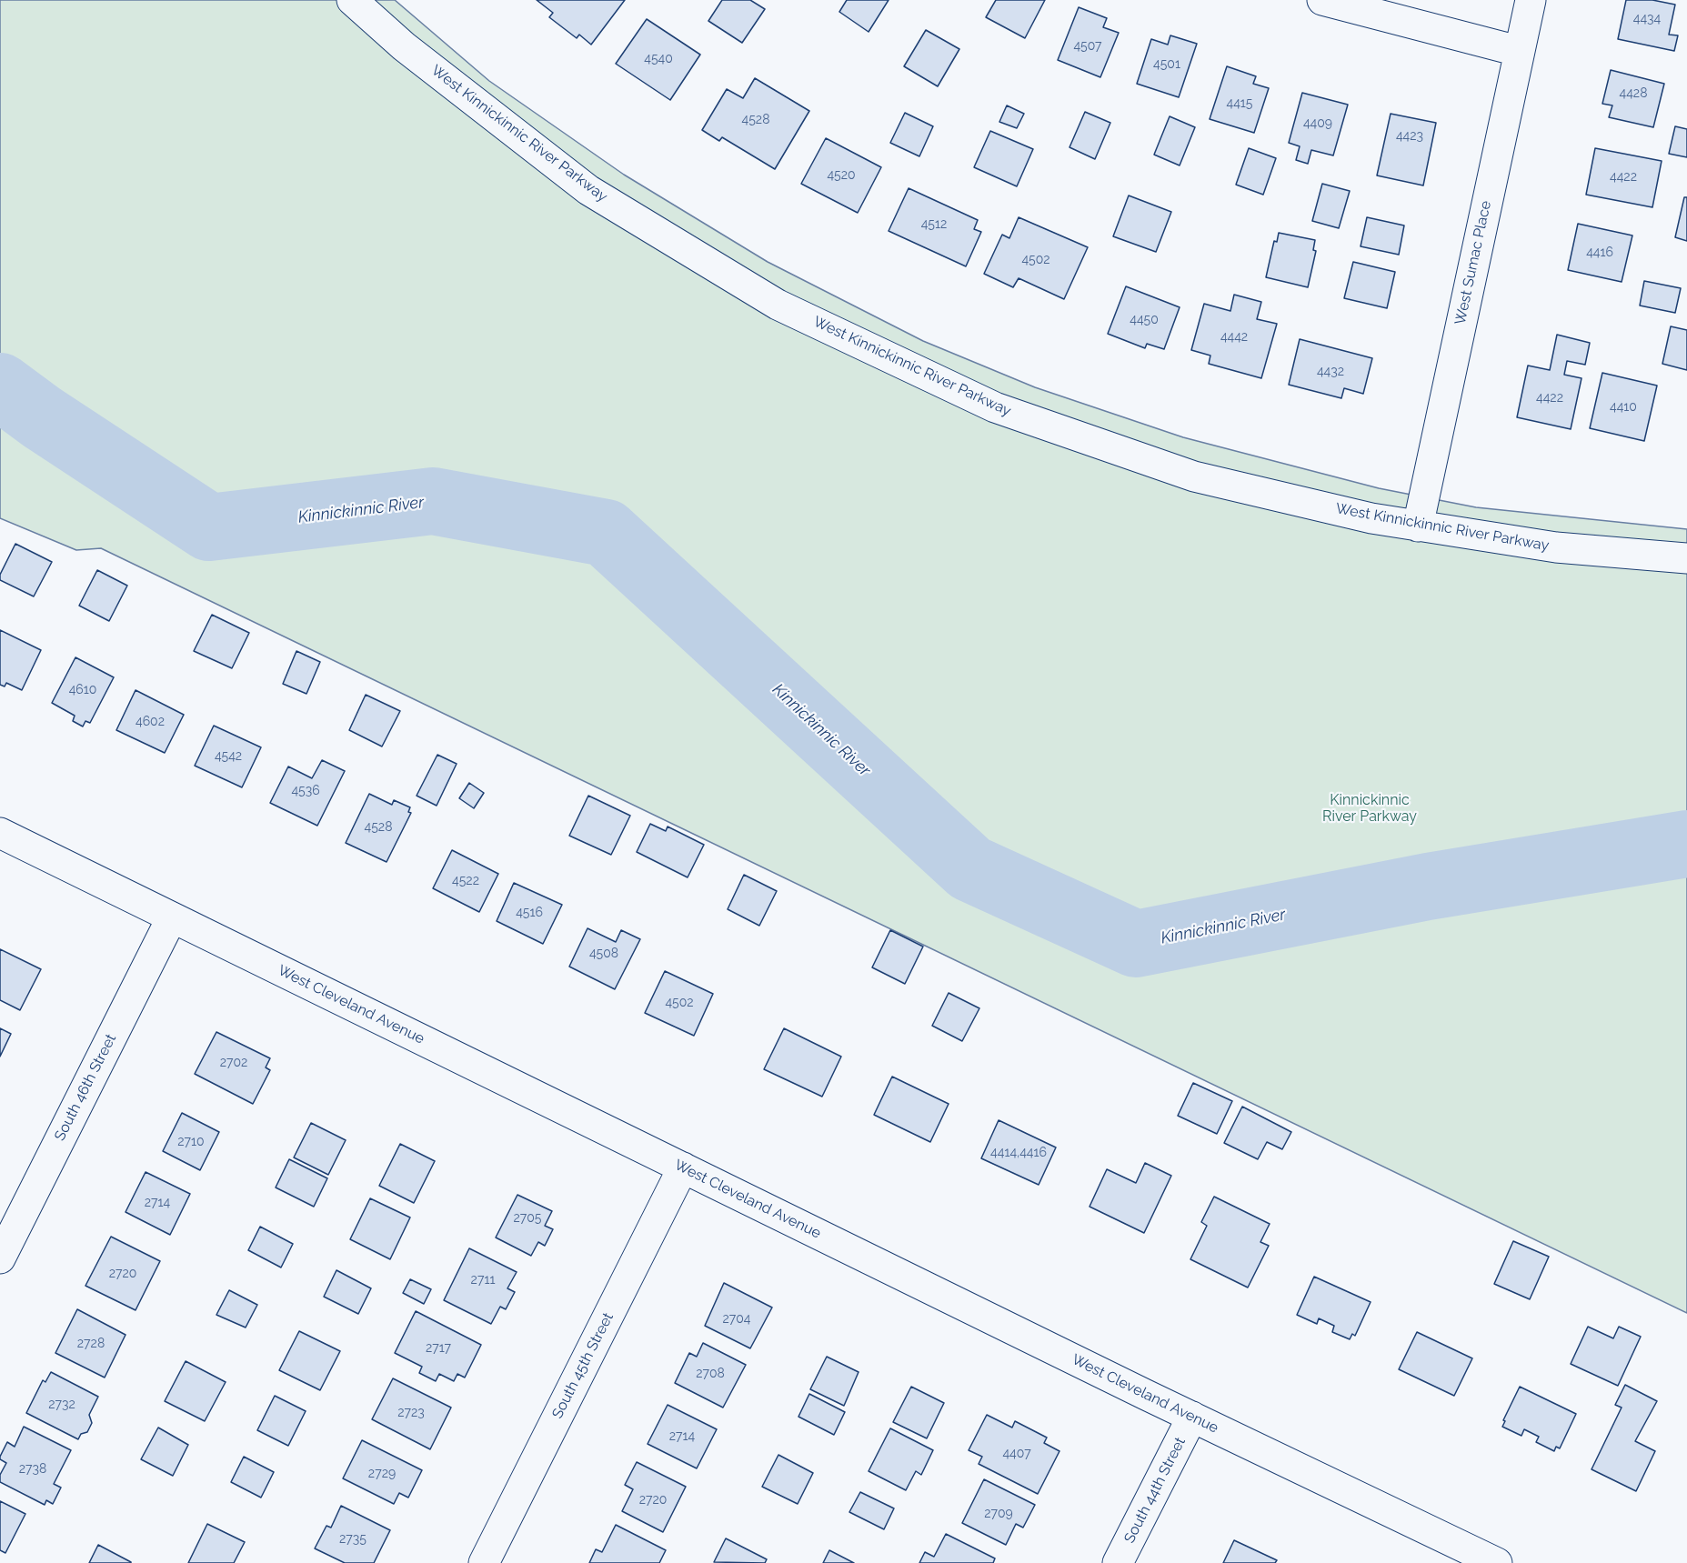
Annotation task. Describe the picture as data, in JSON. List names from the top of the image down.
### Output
{
  "streets": {
    "street": [
      "West Kinnickinnic River Parkway",
      "West Sumac Place",
      "West Cleveland Avenue",
      "South 46th Street",
      "South 45th Street",
      "South 44th Street"
    ]
  },
  "crossings": [
    ["West Kinnickinnic River Parkway", "West Sumac Place"],
    ["West Cleveland Avenue", "South 46th Street"],
    ["West Cleveland Avenue", "South 45th Street"],
    ["West Cleveland Avenue", "South 44th Street"]
  ],
  "water": ["Kinnickinnic River"],
  "parks": ["Kinnickinnic River Parkway"],
  "house_numbers": [
    "4434",
    "4507",
    "4540",
    "4501",
    "4428",
    "4415",
    "4528",
    "4409",
    "4423",
    "4520",
    "4422",
    "4512",
    "4416",
    "4502",
    "4450",
    "4442",
    "4432",
    "4422",
    "4410",
    "4610",
    "4602",
    "4542",
    "4536",
    "4528",
    "4522",
    "4516",
    "4508",
    "4502",
    "2702",
    "2710",
    "4414,4416",
    "2714",
    "2705",
    "2720",
    "2711",
    "2704",
    "2728",
    "2717",
    "2708",
    "2732",
    "2723",
    "2714",
    "4407",
    "2738",
    "2729",
    "2720",
    "2709",
    "2735"
  ]
}
